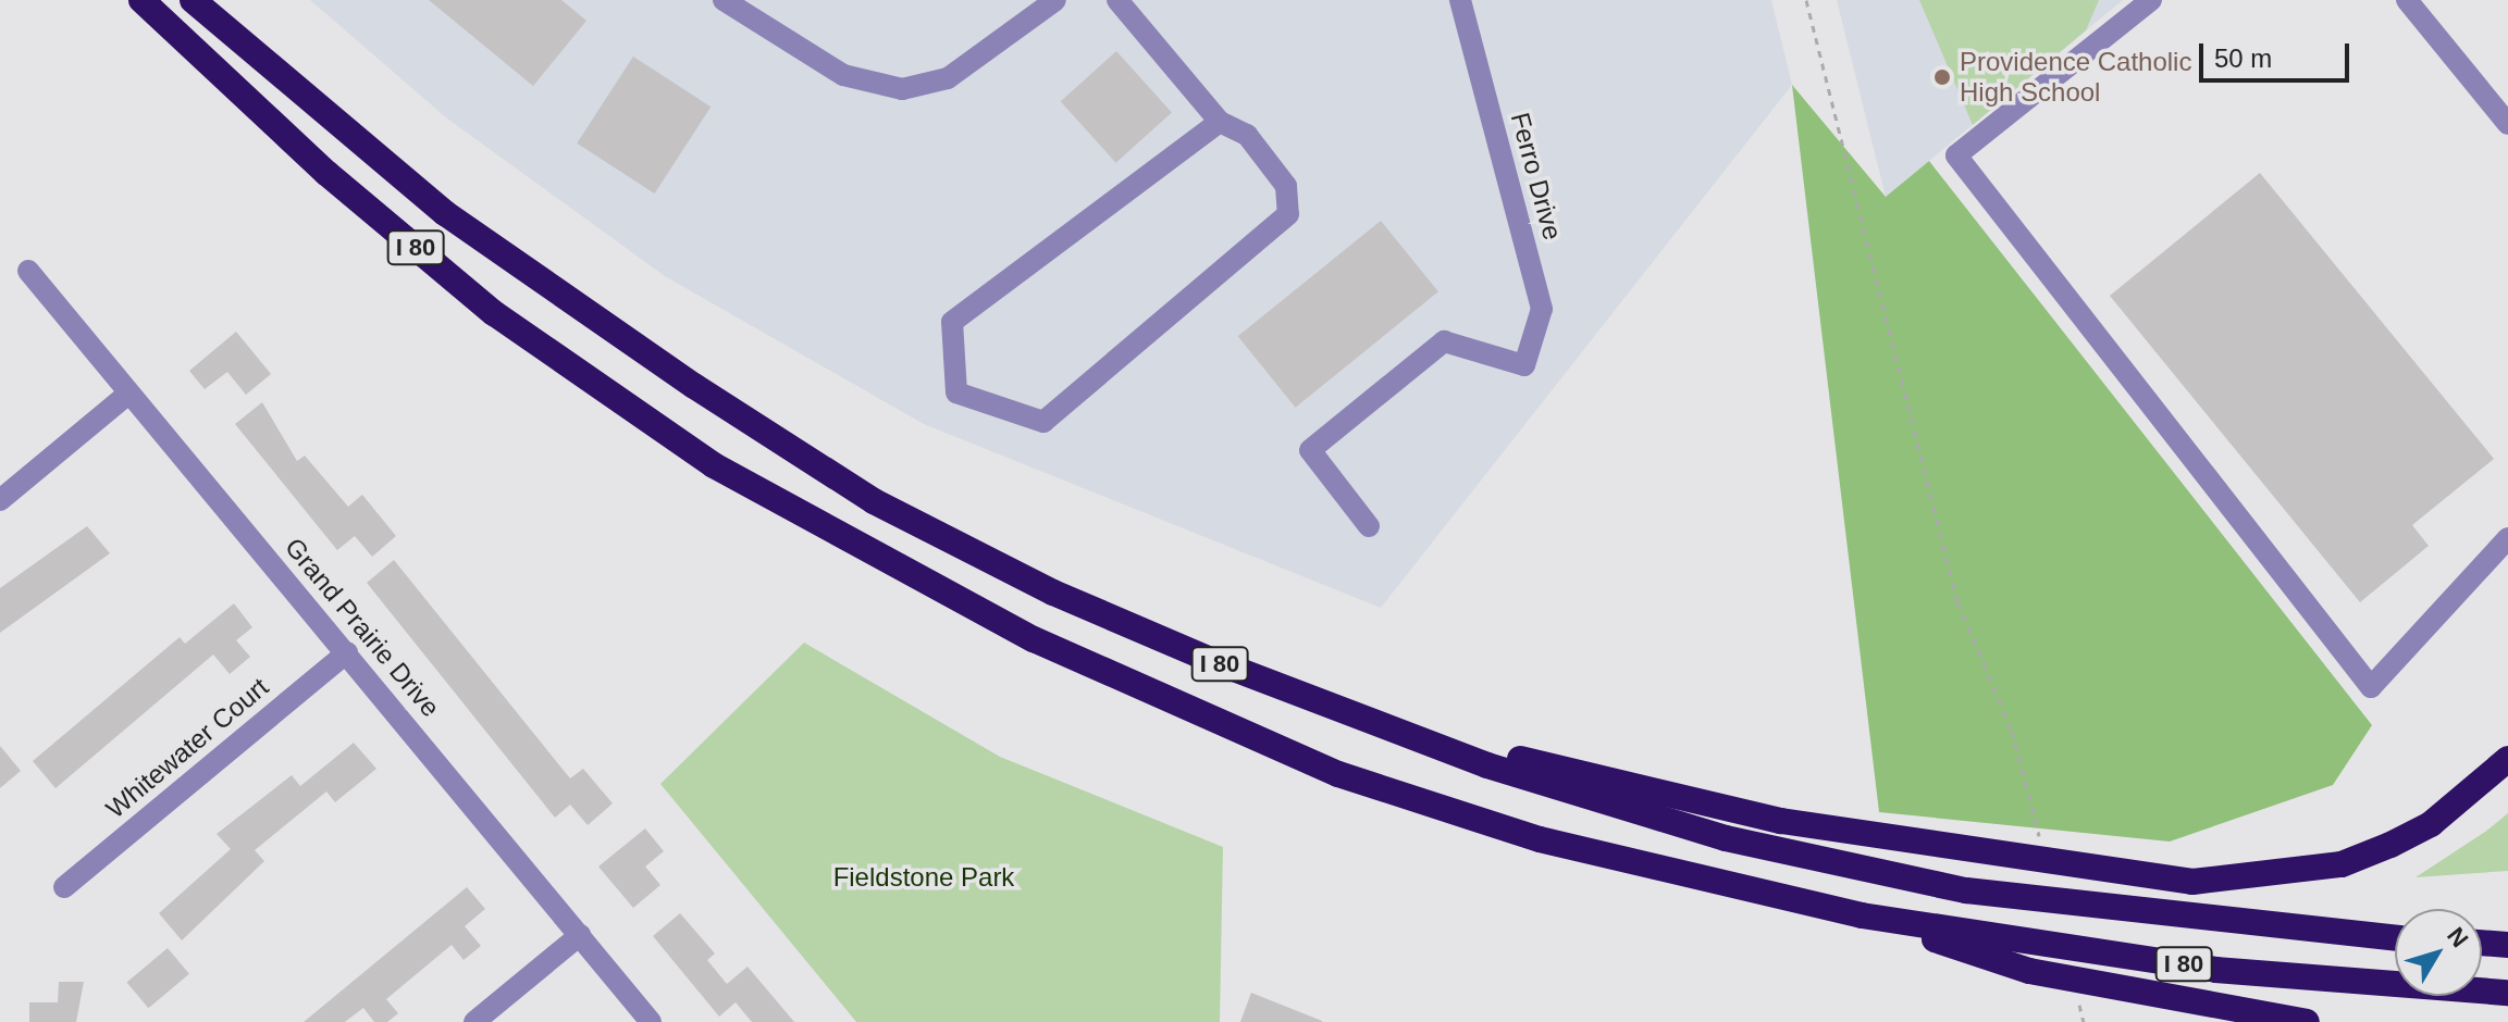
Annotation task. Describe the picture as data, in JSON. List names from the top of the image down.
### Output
{
  "streets": {
    "highway": ["I 80"],
    "street": ["Ferro Drive", "Grand Prairie Drive", "Whitewater Court"]
  },
  "crossings": [
    ["Grand Prairie Drive", "Whitewater Court"]
  ],
  "parks": ["Fieldstone Park"],
  "places": ["Providence Catholic High School"],
  "scale_bar": "50 m",
  "north": "top right"
}
